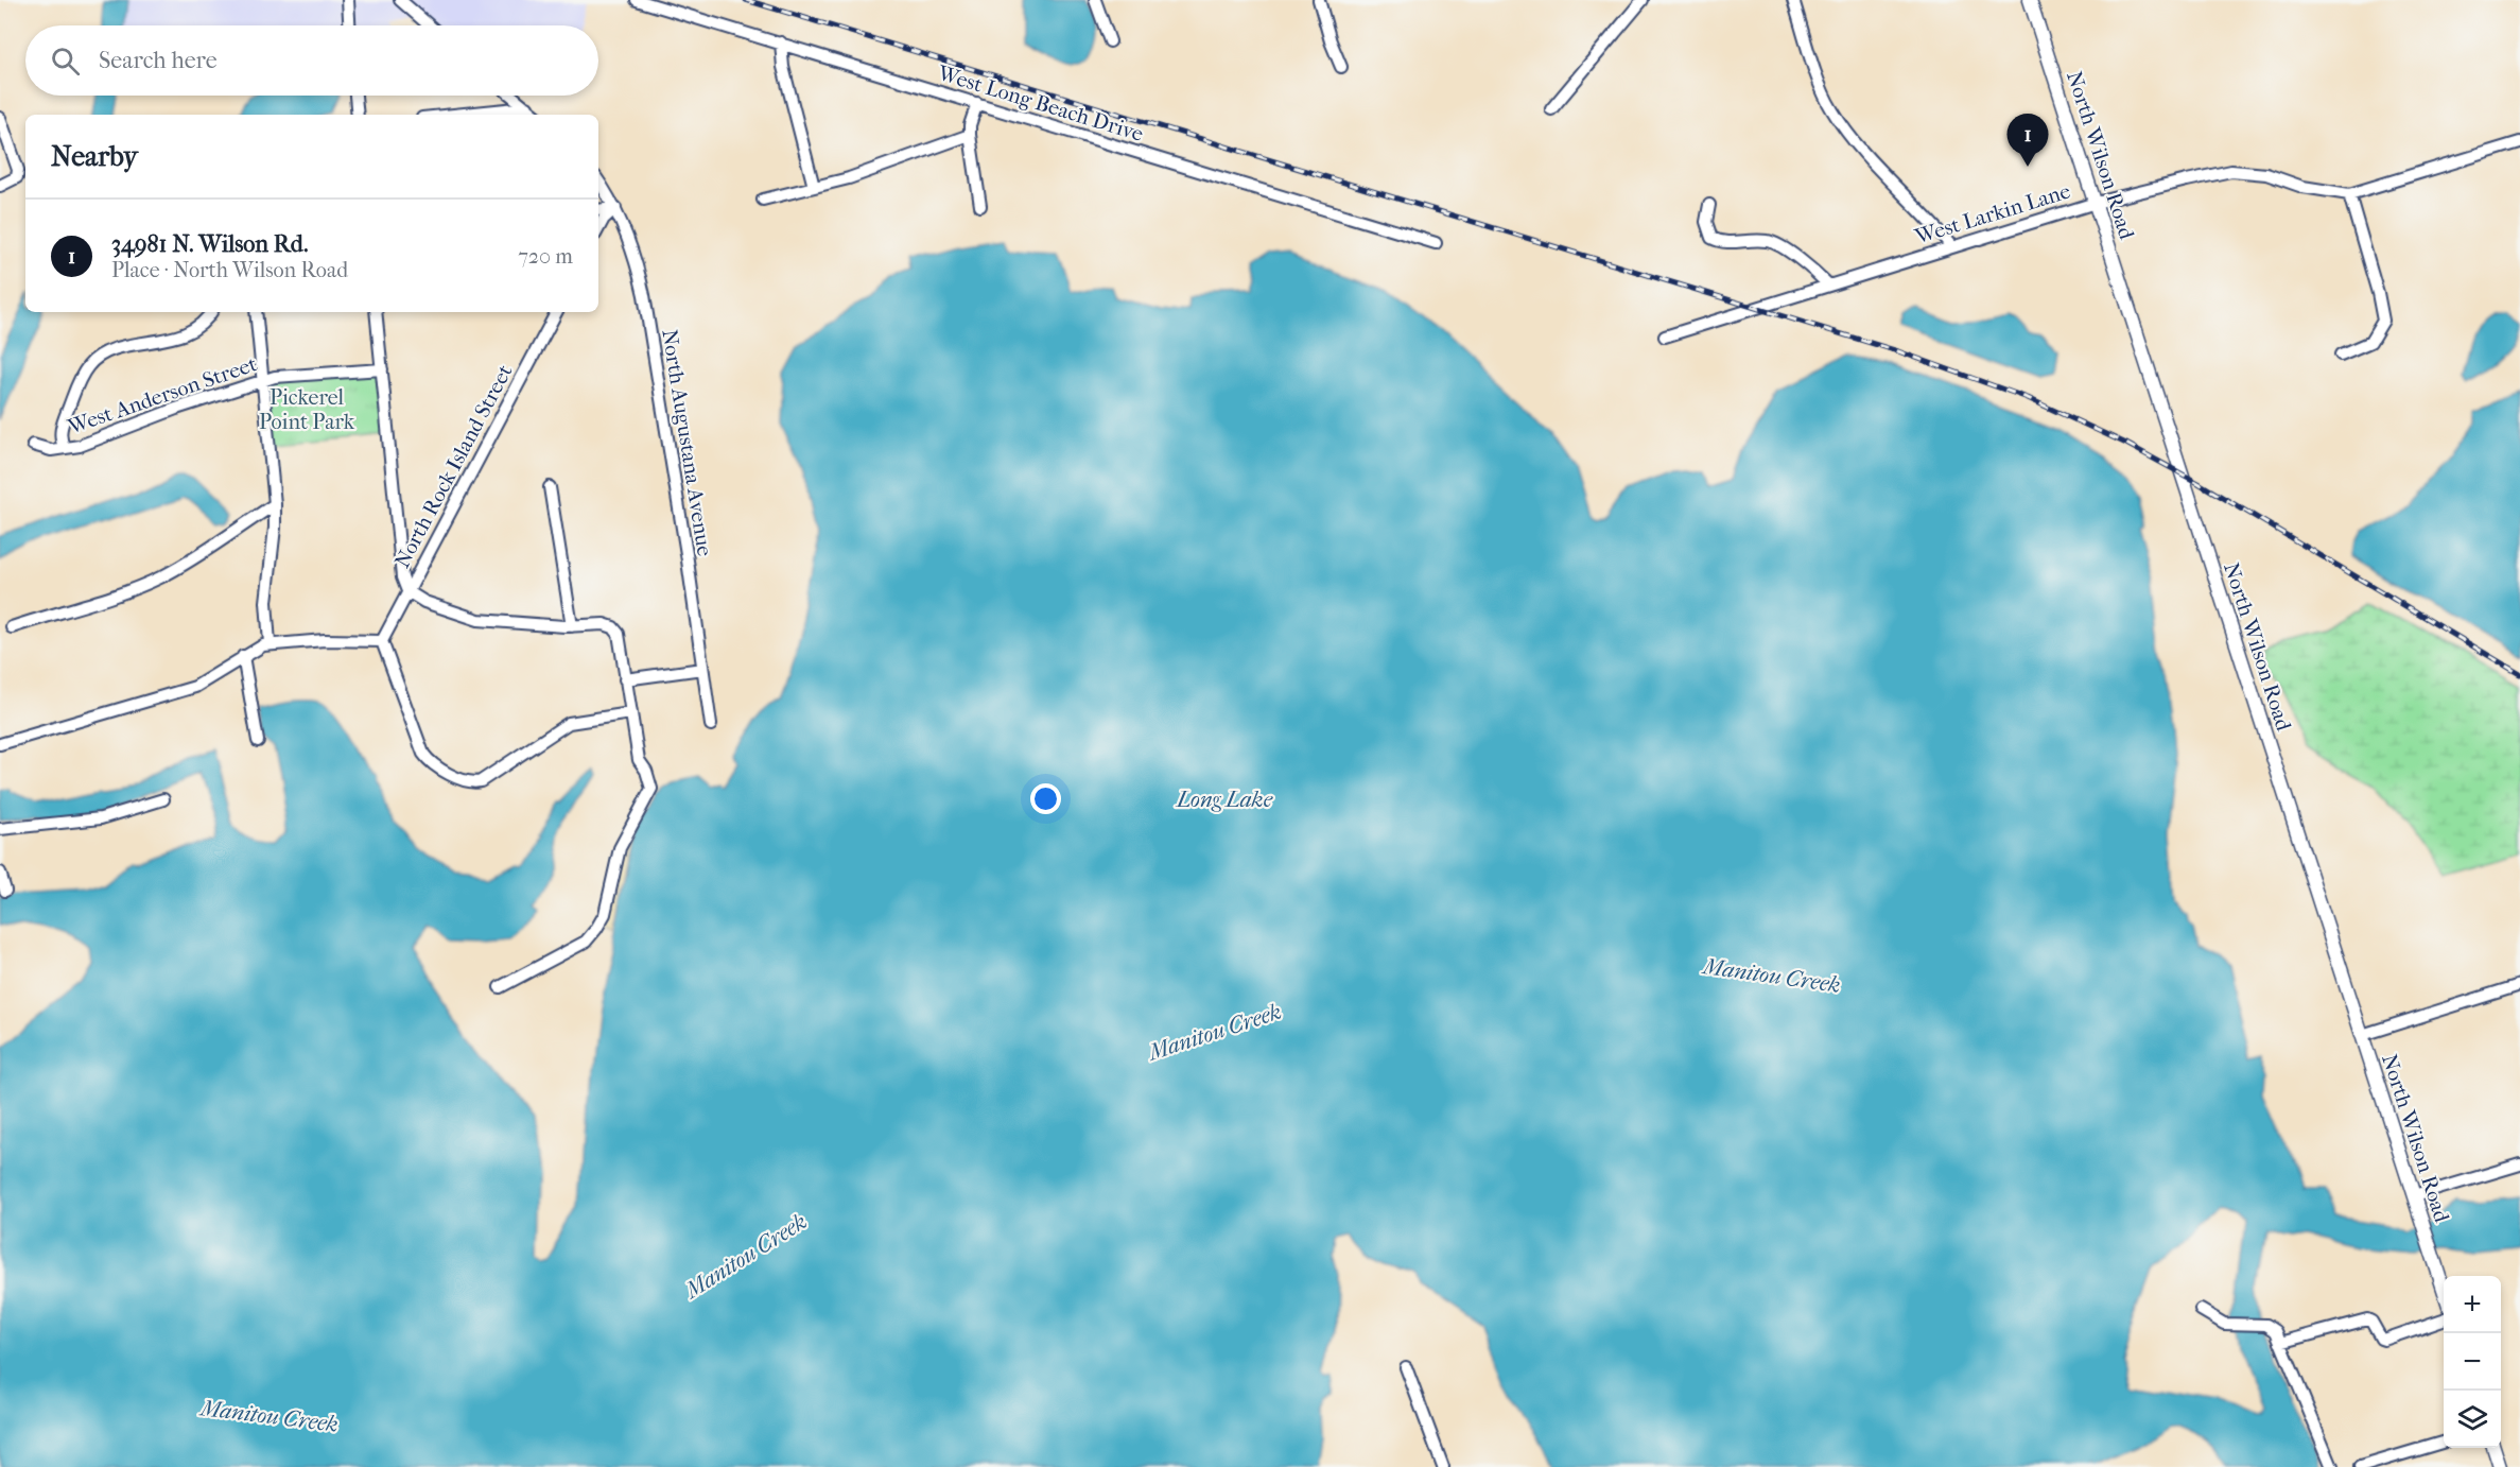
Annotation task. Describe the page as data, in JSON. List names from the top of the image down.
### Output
{
  "streets": {
    "street": [
      "West Long Beach Drive",
      "North Wilson Road",
      "West Larkin Lane",
      "West Anderson Street",
      "North Augustana Avenue",
      "North Rock Island Street"
    ]
  },
  "crossings": [
    ["North Wilson Road", "West Larkin Lane"]
  ],
  "water": ["Long Lake", "Manitou Creek"],
  "parks": ["Pickerel Point Park"],
  "page": {
    "search": "Search here",
    "pins": "1",
    "heading": "Nearby",
    "list": [
      {
        "mark": "1",
        "name": "34981 N. Wilson Rd.",
        "note": "Place · North Wilson Road",
        "value": "720 m"
      }
    ],
    "map_buttons": ["+", "−"]
  }
}
